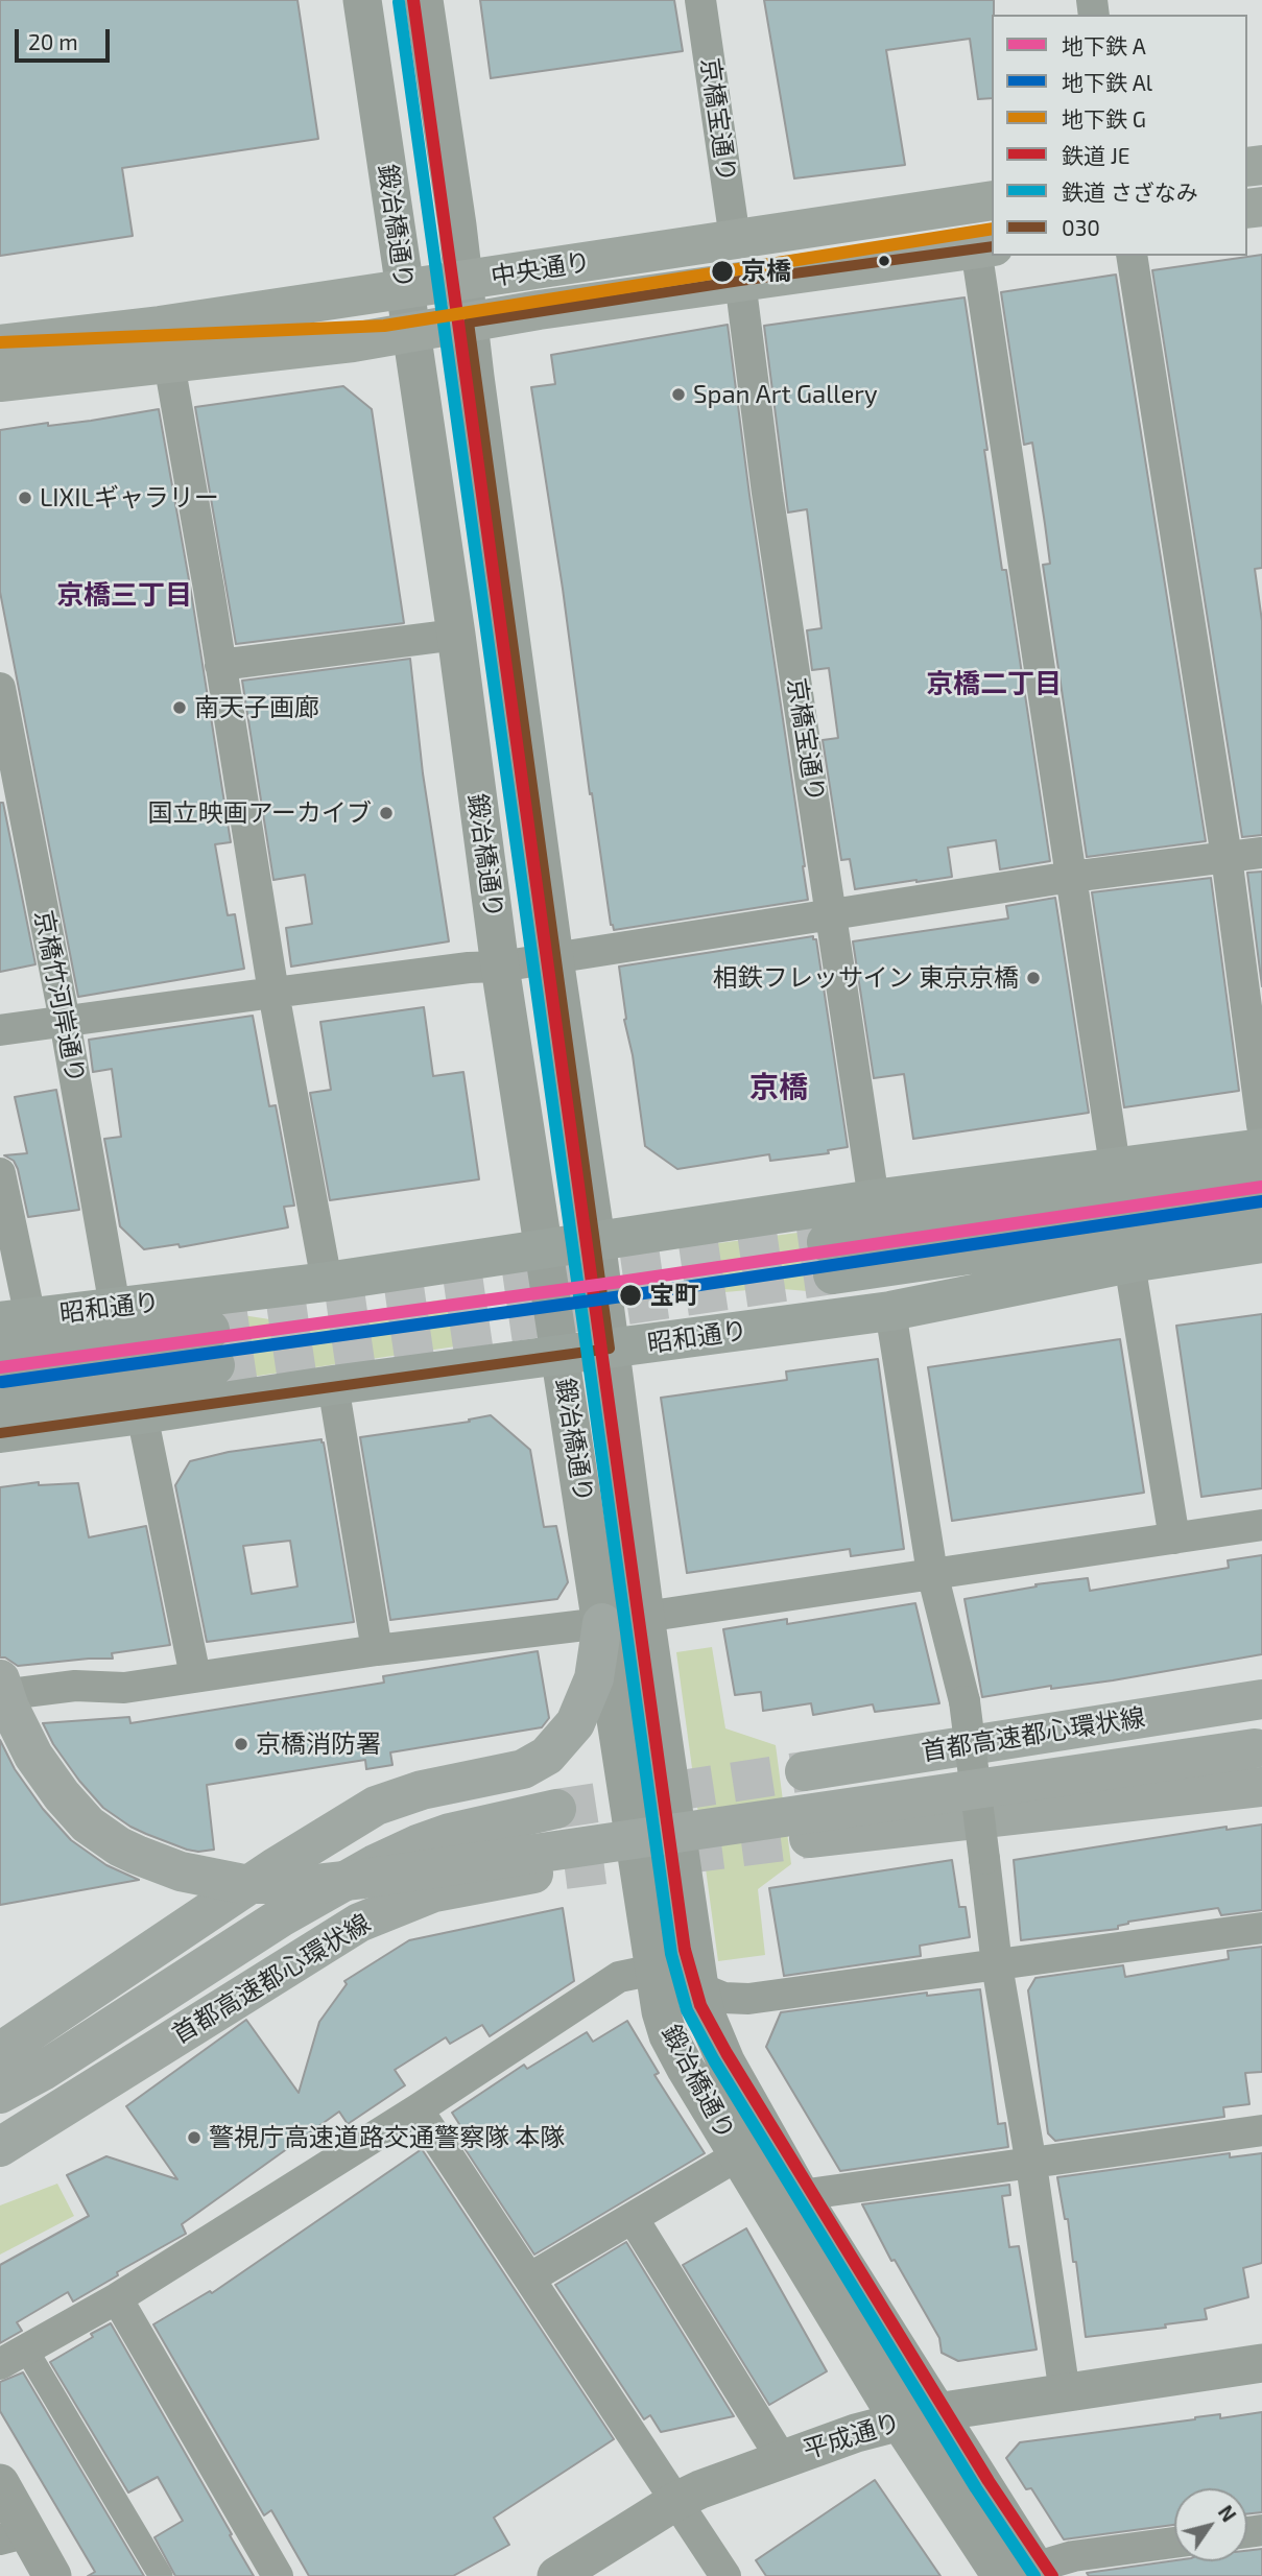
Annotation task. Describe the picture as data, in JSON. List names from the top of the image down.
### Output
{
  "streets": {
    "highway": ["中央通り", "首都高速都心環状線"],
    "main road": ["昭和通り"],
    "street": [
      "京橋宝通り",
      "鍛冶橋通り",
      "京橋竹河岸通り",
      "平成通り"
    ]
  },
  "crossings": [
    ["京橋宝通り", "中央通り"],
    ["京橋宝通り", "昭和通り"],
    ["鍛冶橋通り", "中央通り"],
    ["鍛冶橋通り", "昭和通り"],
    ["鍛冶橋通り", "平成通り"],
    ["京橋竹河岸通り", "昭和通り"]
  ],
  "districts": ["京橋三丁目", "京橋二丁目", "京橋"],
  "places": [
    "京橋",
    "Span Art Gallery",
    "LIXILギャラリー",
    "南天子画廊",
    "国立映画アーカイブ",
    "相鉄フレッサイン 東京京橋",
    "宝町",
    "京橋消防署",
    "警視庁高速道路交通警察隊 本隊"
  ],
  "lines": [
    "rail line JE",
    "rail line さざなみ",
    "metro line G",
    "transit line 030",
    "metro line A",
    "metro line Al"
  ],
  "legend": [
    "地下鉄 A",
    "地下鉄 Al",
    "地下鉄 G",
    "鉄道 JE",
    "鉄道 さざなみ",
    "030"
  ],
  "scale_bar": "20 m",
  "north": "top right"
}
